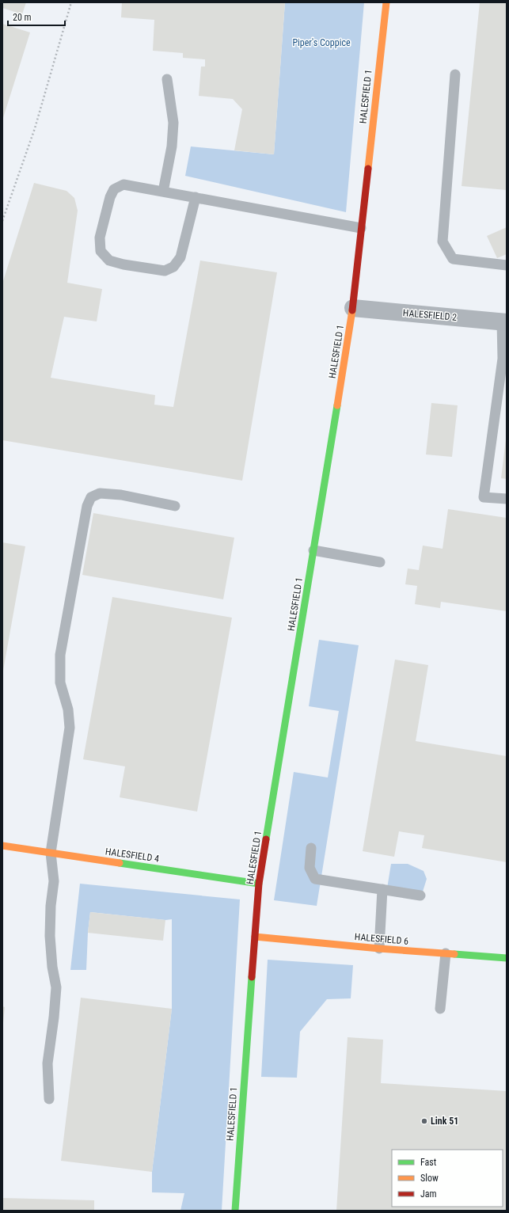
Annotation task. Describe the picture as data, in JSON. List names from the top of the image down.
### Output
{
  "streets": {
    "street": [
      "HALESFIELD 1",
      "HALESFIELD 2",
      "HALESFIELD 4",
      "HALESFIELD 6"
    ]
  },
  "crossings": [
    ["HALESFIELD 1", "HALESFIELD 2"],
    ["HALESFIELD 1", "HALESFIELD 4"],
    ["HALESFIELD 1", "HALESFIELD 6"]
  ],
  "parks": ["Piper's Coppice"],
  "places": ["Link 51"],
  "legend": ["Fast", "Slow", "Jam"],
  "scale_bar": "20 m"
}
